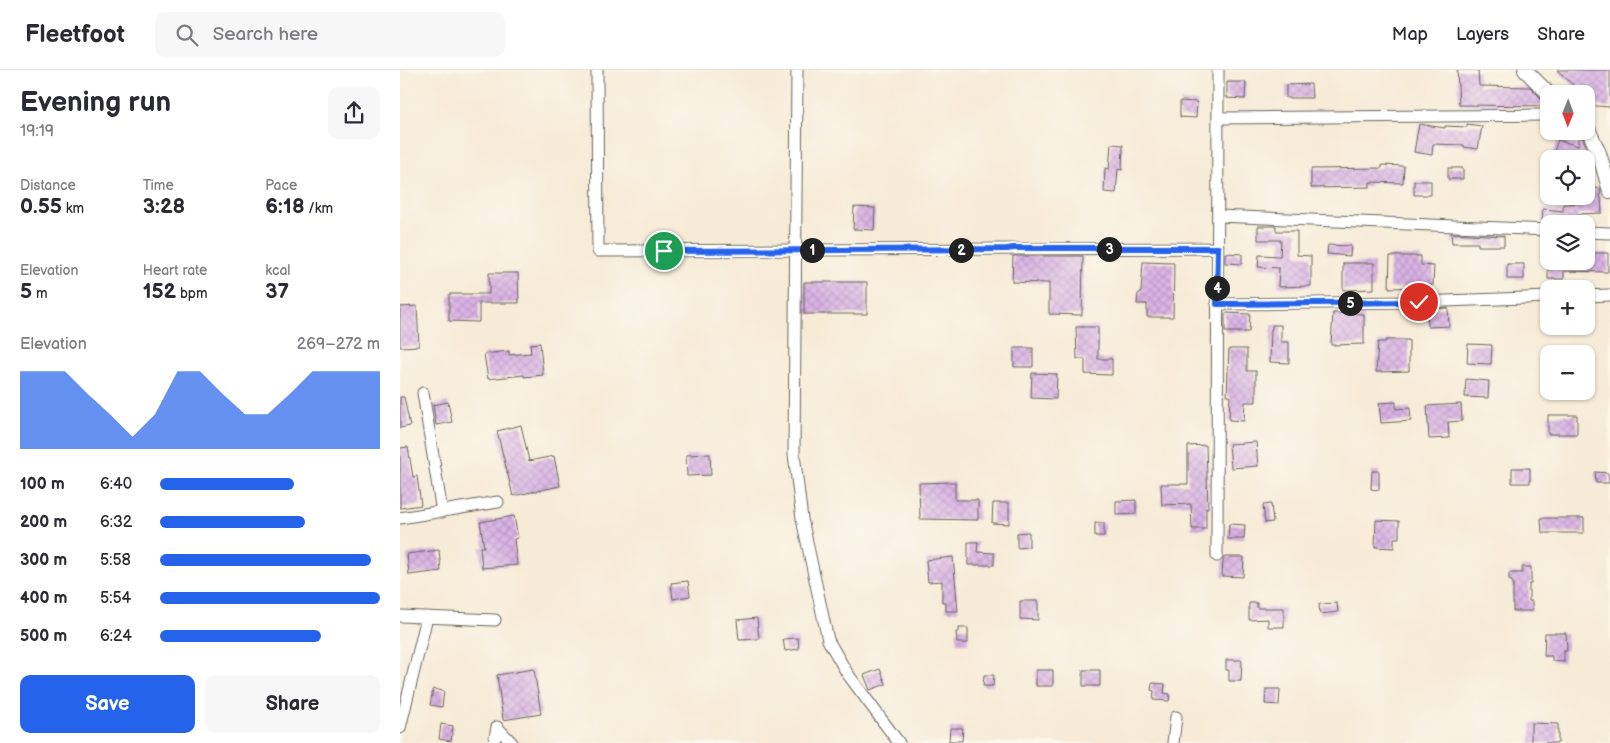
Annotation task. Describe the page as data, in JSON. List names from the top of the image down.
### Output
{
  "north": "bottom",
  "page": {
    "header": "Fleetfoot",
    "search": "Search here",
    "nav": ["Map", "Layers", "Share"],
    "heading": ["Evening run", "19:19"],
    "map_buttons": ["+", "−"],
    "stats": [
      ["Distance", "0.55 km"],
      ["Time", "3:28"],
      ["Pace", "6:18 /km"],
      ["Elevation", "5 m"],
      ["Heart rate", "152 bpm"],
      ["kcal", "37"]
    ],
    "pins": [
      "3",
      "1",
      "2",
      "4",
      "5"
    ],
    "chart": ["Elevation", "269–272 m"],
    "list": [
      {
        "name": "100 m",
        "note": "6:40"
      },
      {
        "name": "200 m",
        "note": "6:32"
      },
      {
        "name": "300 m",
        "note": "5:58"
      },
      {
        "name": "400 m",
        "note": "5:54"
      },
      {
        "name": "500 m",
        "note": "6:24"
      }
    ],
    "buttons": ["Save", "Share"]
  }
}
